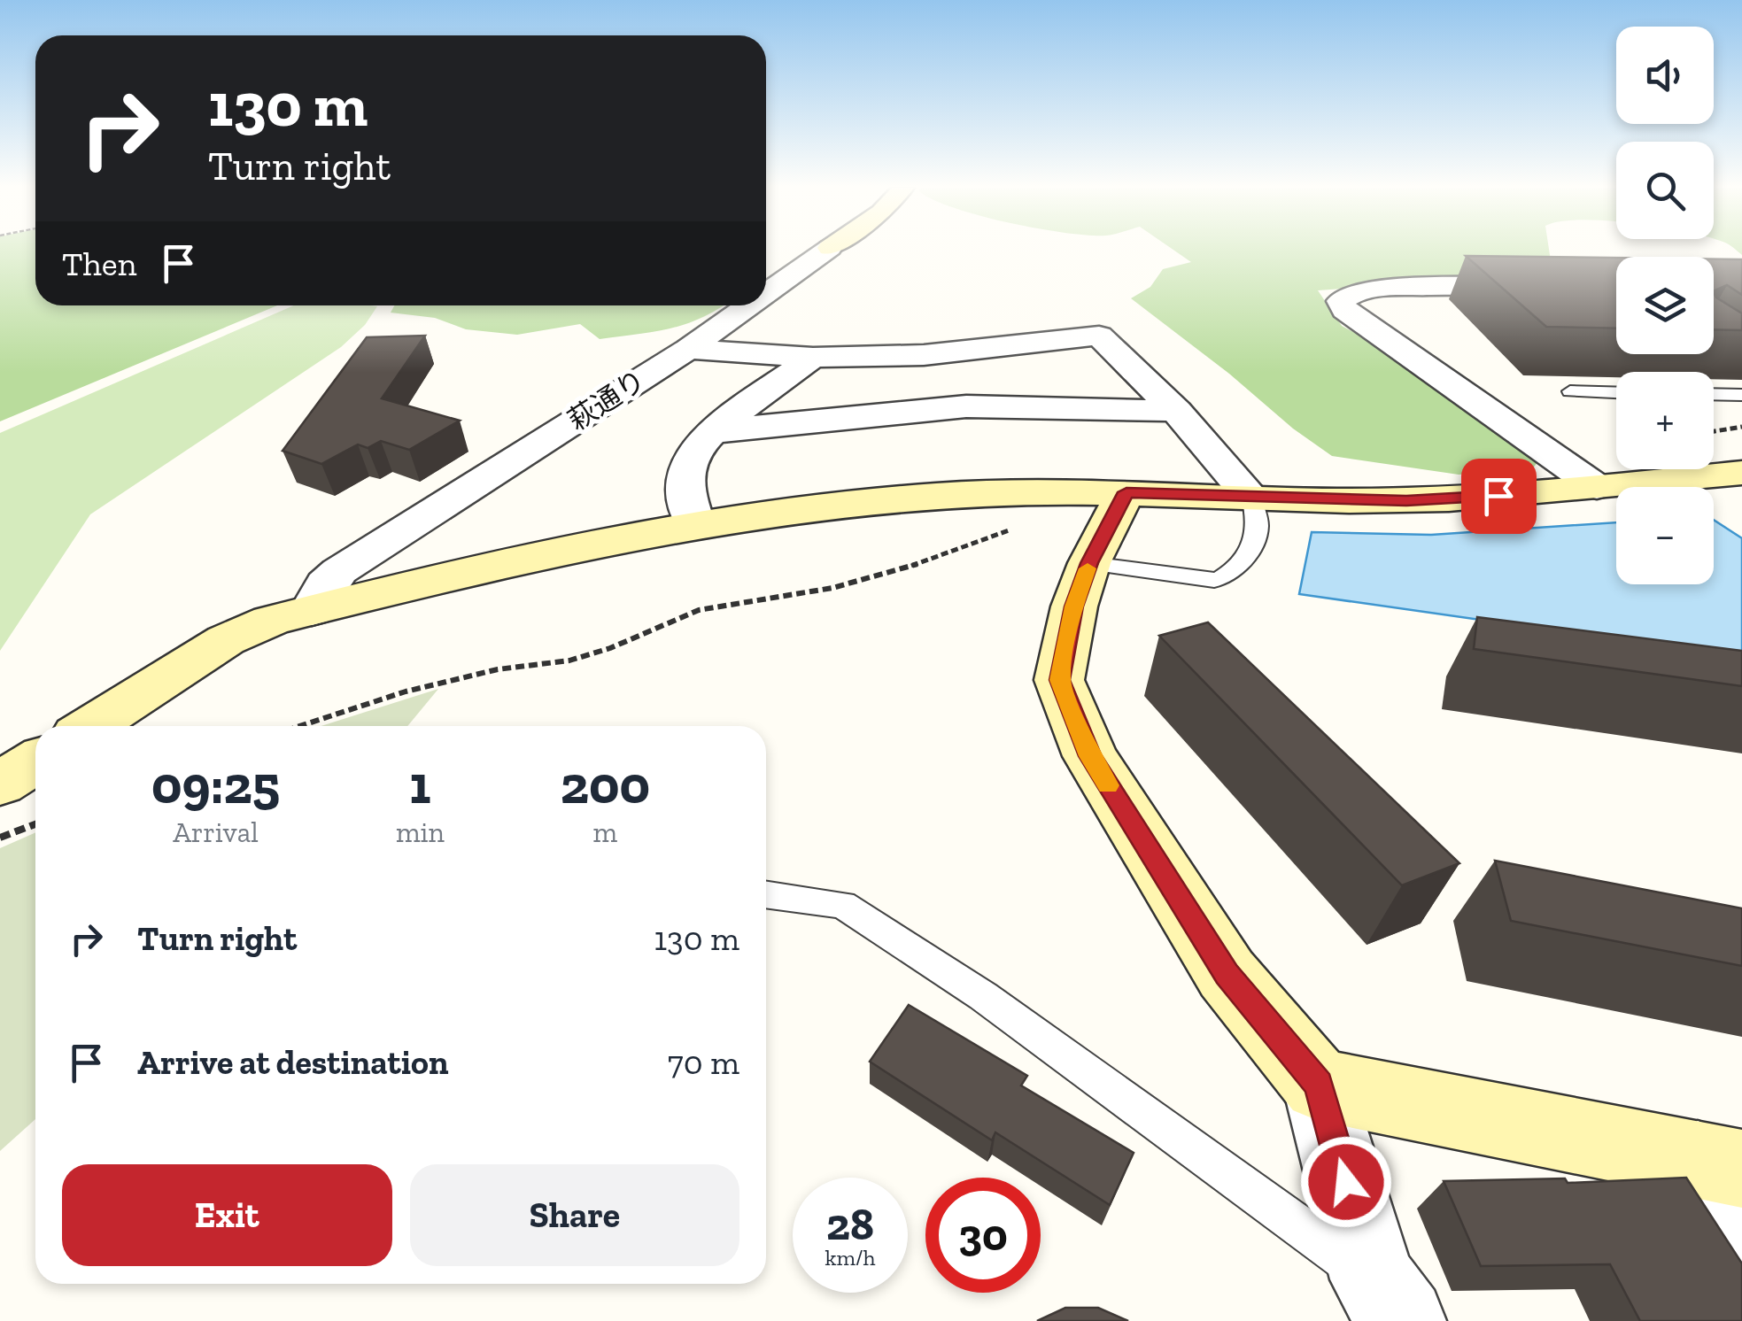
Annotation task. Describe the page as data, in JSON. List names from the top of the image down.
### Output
{
  "streets": {
    "street": ["萩通り"]
  },
  "page": {
    "map_buttons": ["+", "−"],
    "turn": ["130 m", "Turn right"],
    "then": "Then",
    "eta": [
      "09:25",
      "Arrival",
      "1",
      "min",
      "200",
      "m"
    ],
    "list": [
      {
        "name": "Turn right",
        "value": "130 m"
      },
      {
        "name": "Arrive at destination",
        "value": "70 m"
      }
    ],
    "buttons": ["Exit", "Share"],
    "speed": "28 km/h",
    "limit": "30"
  }
}
